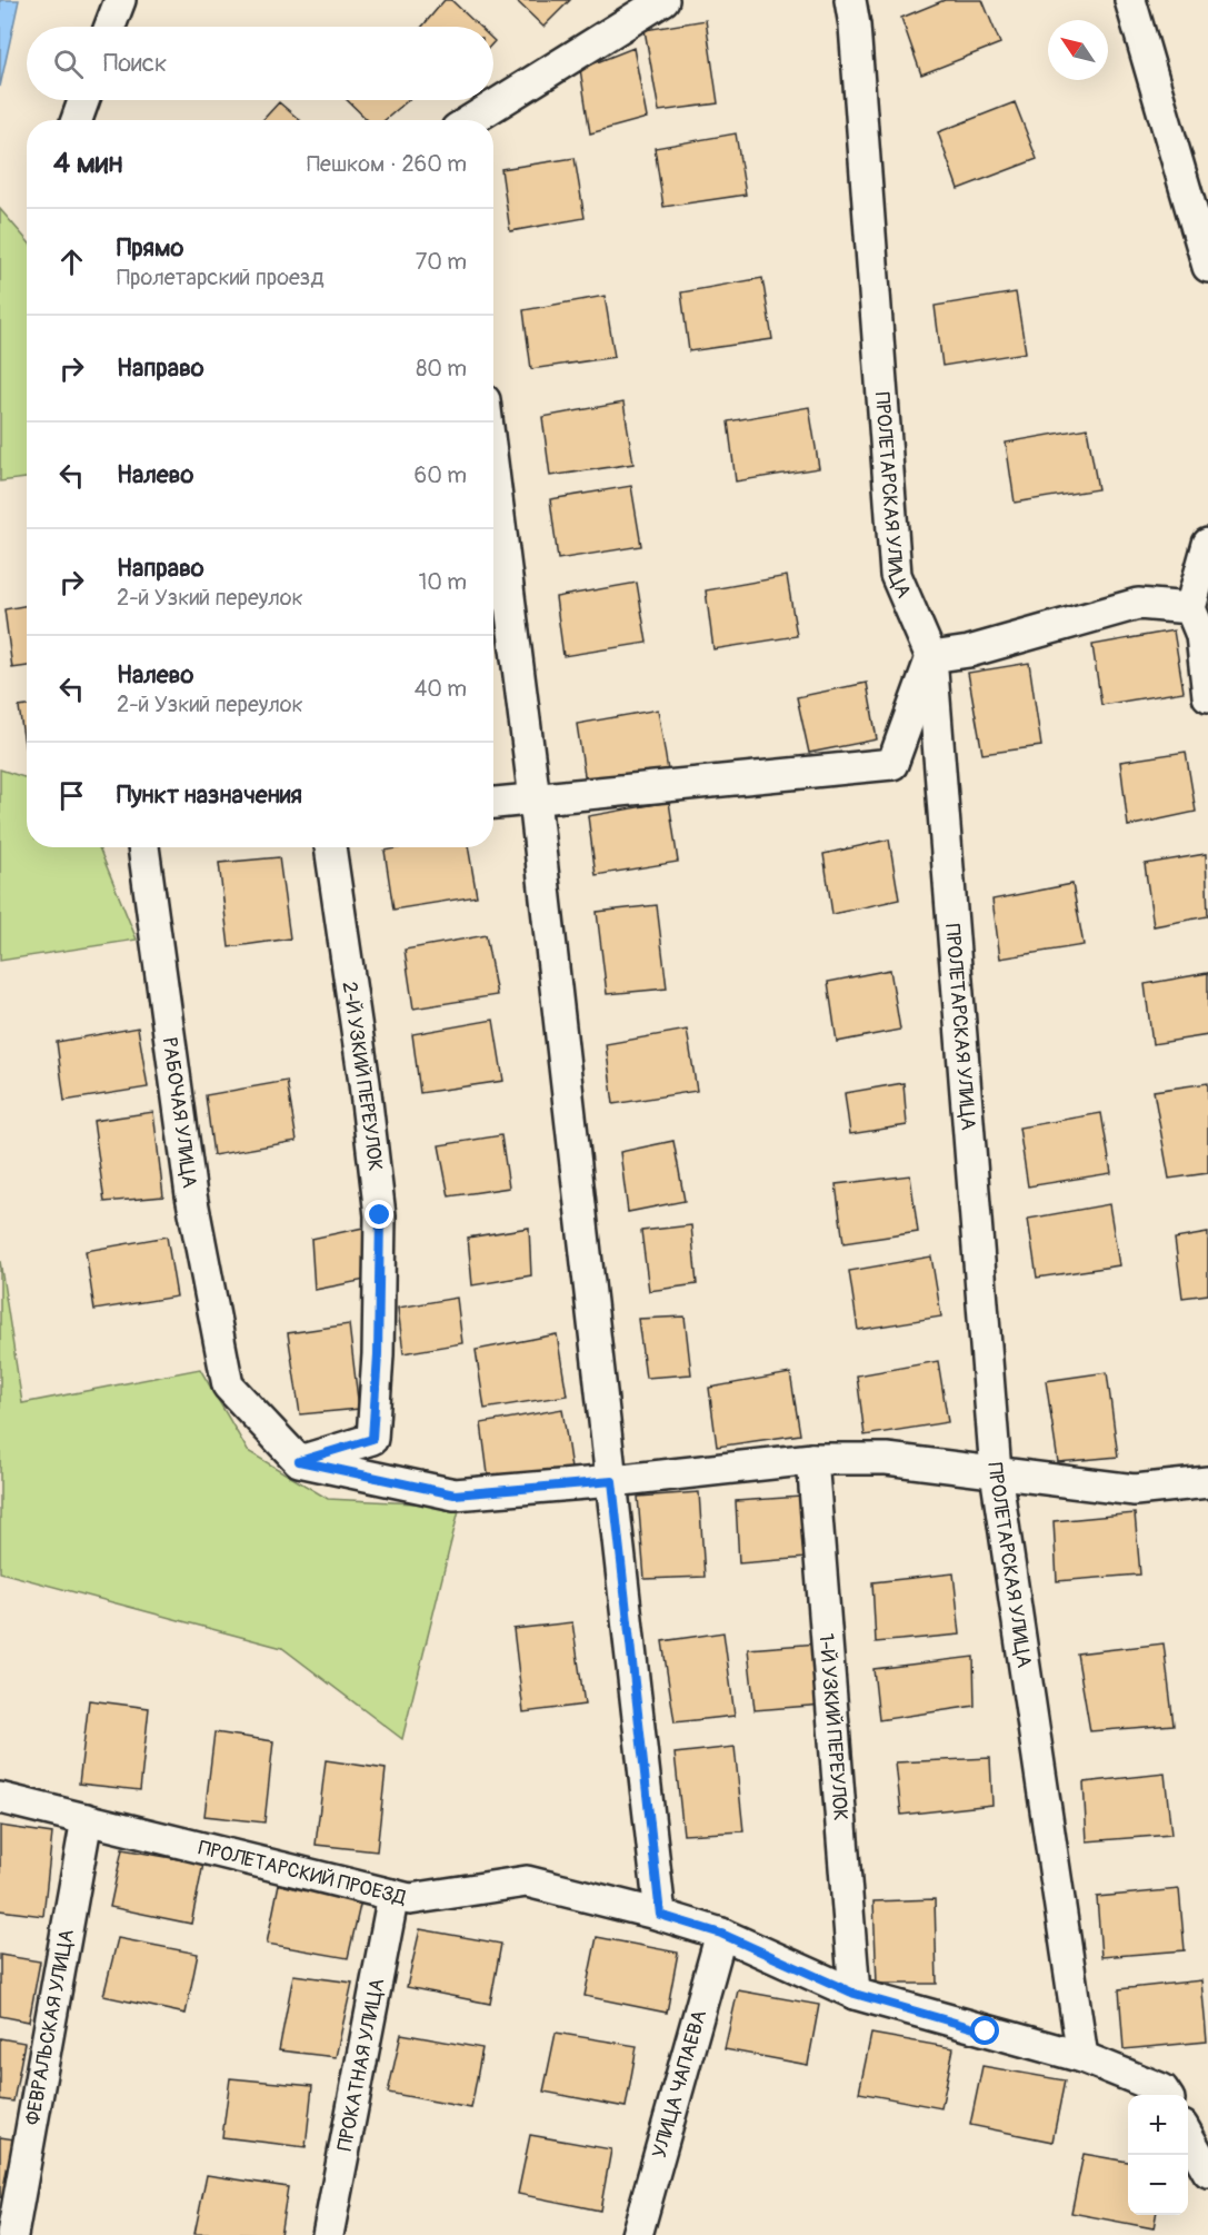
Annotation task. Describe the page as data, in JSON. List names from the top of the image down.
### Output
{
  "streets": {
    "street": [
      "ПРОЛЕТАРСКАЯ УЛИЦА",
      "2-Й УЗКИЙ ПЕРЕУЛОК",
      "РАБОЧАЯ УЛИЦА",
      "1-Й УЗКИЙ ПЕРЕУЛОК",
      "ПРОЛЕТАРСКИЙ ПРОЕЗД",
      "ФЕВРАЛЬСКАЯ УЛИЦА",
      "ПРОКАТНАЯ УЛИЦА",
      "УЛИЦА ЧАПАЕВА"
    ]
  },
  "crossings": [
    ["ПРОЛЕТАРСКАЯ УЛИЦА", "ПРОЛЕТАРСКИЙ ПРОЕЗД"],
    ["2-Й УЗКИЙ ПЕРЕУЛОК", "РАБОЧАЯ УЛИЦА"],
    ["1-Й УЗКИЙ ПЕРЕУЛОК", "ПРОЛЕТАРСКИЙ ПРОЕЗД"],
    ["ПРОЛЕТАРСКИЙ ПРОЕЗД", "ФЕВРАЛЬСКАЯ УЛИЦА"],
    ["ПРОЛЕТАРСКИЙ ПРОЕЗД", "ПРОКАТНАЯ УЛИЦА"],
    ["ПРОЛЕТАРСКИЙ ПРОЕЗД", "УЛИЦА ЧАПАЕВА"]
  ],
  "north": "top left",
  "page": {
    "search": "Поиск",
    "heading": ["4 мин", "Пешком · 260 m"],
    "list": [
      ["Прямо", "Пролетарский проезд", "70 m"],
      ["Направо", "80 m"],
      ["Налево", "60 m"],
      ["Направо", "2-й Узкий переулок", "10 m"],
      ["Налево", "2-й Узкий переулок", "40 m"],
      "Пункт назначения"
    ],
    "map_buttons": ["+", "−"]
  }
}
